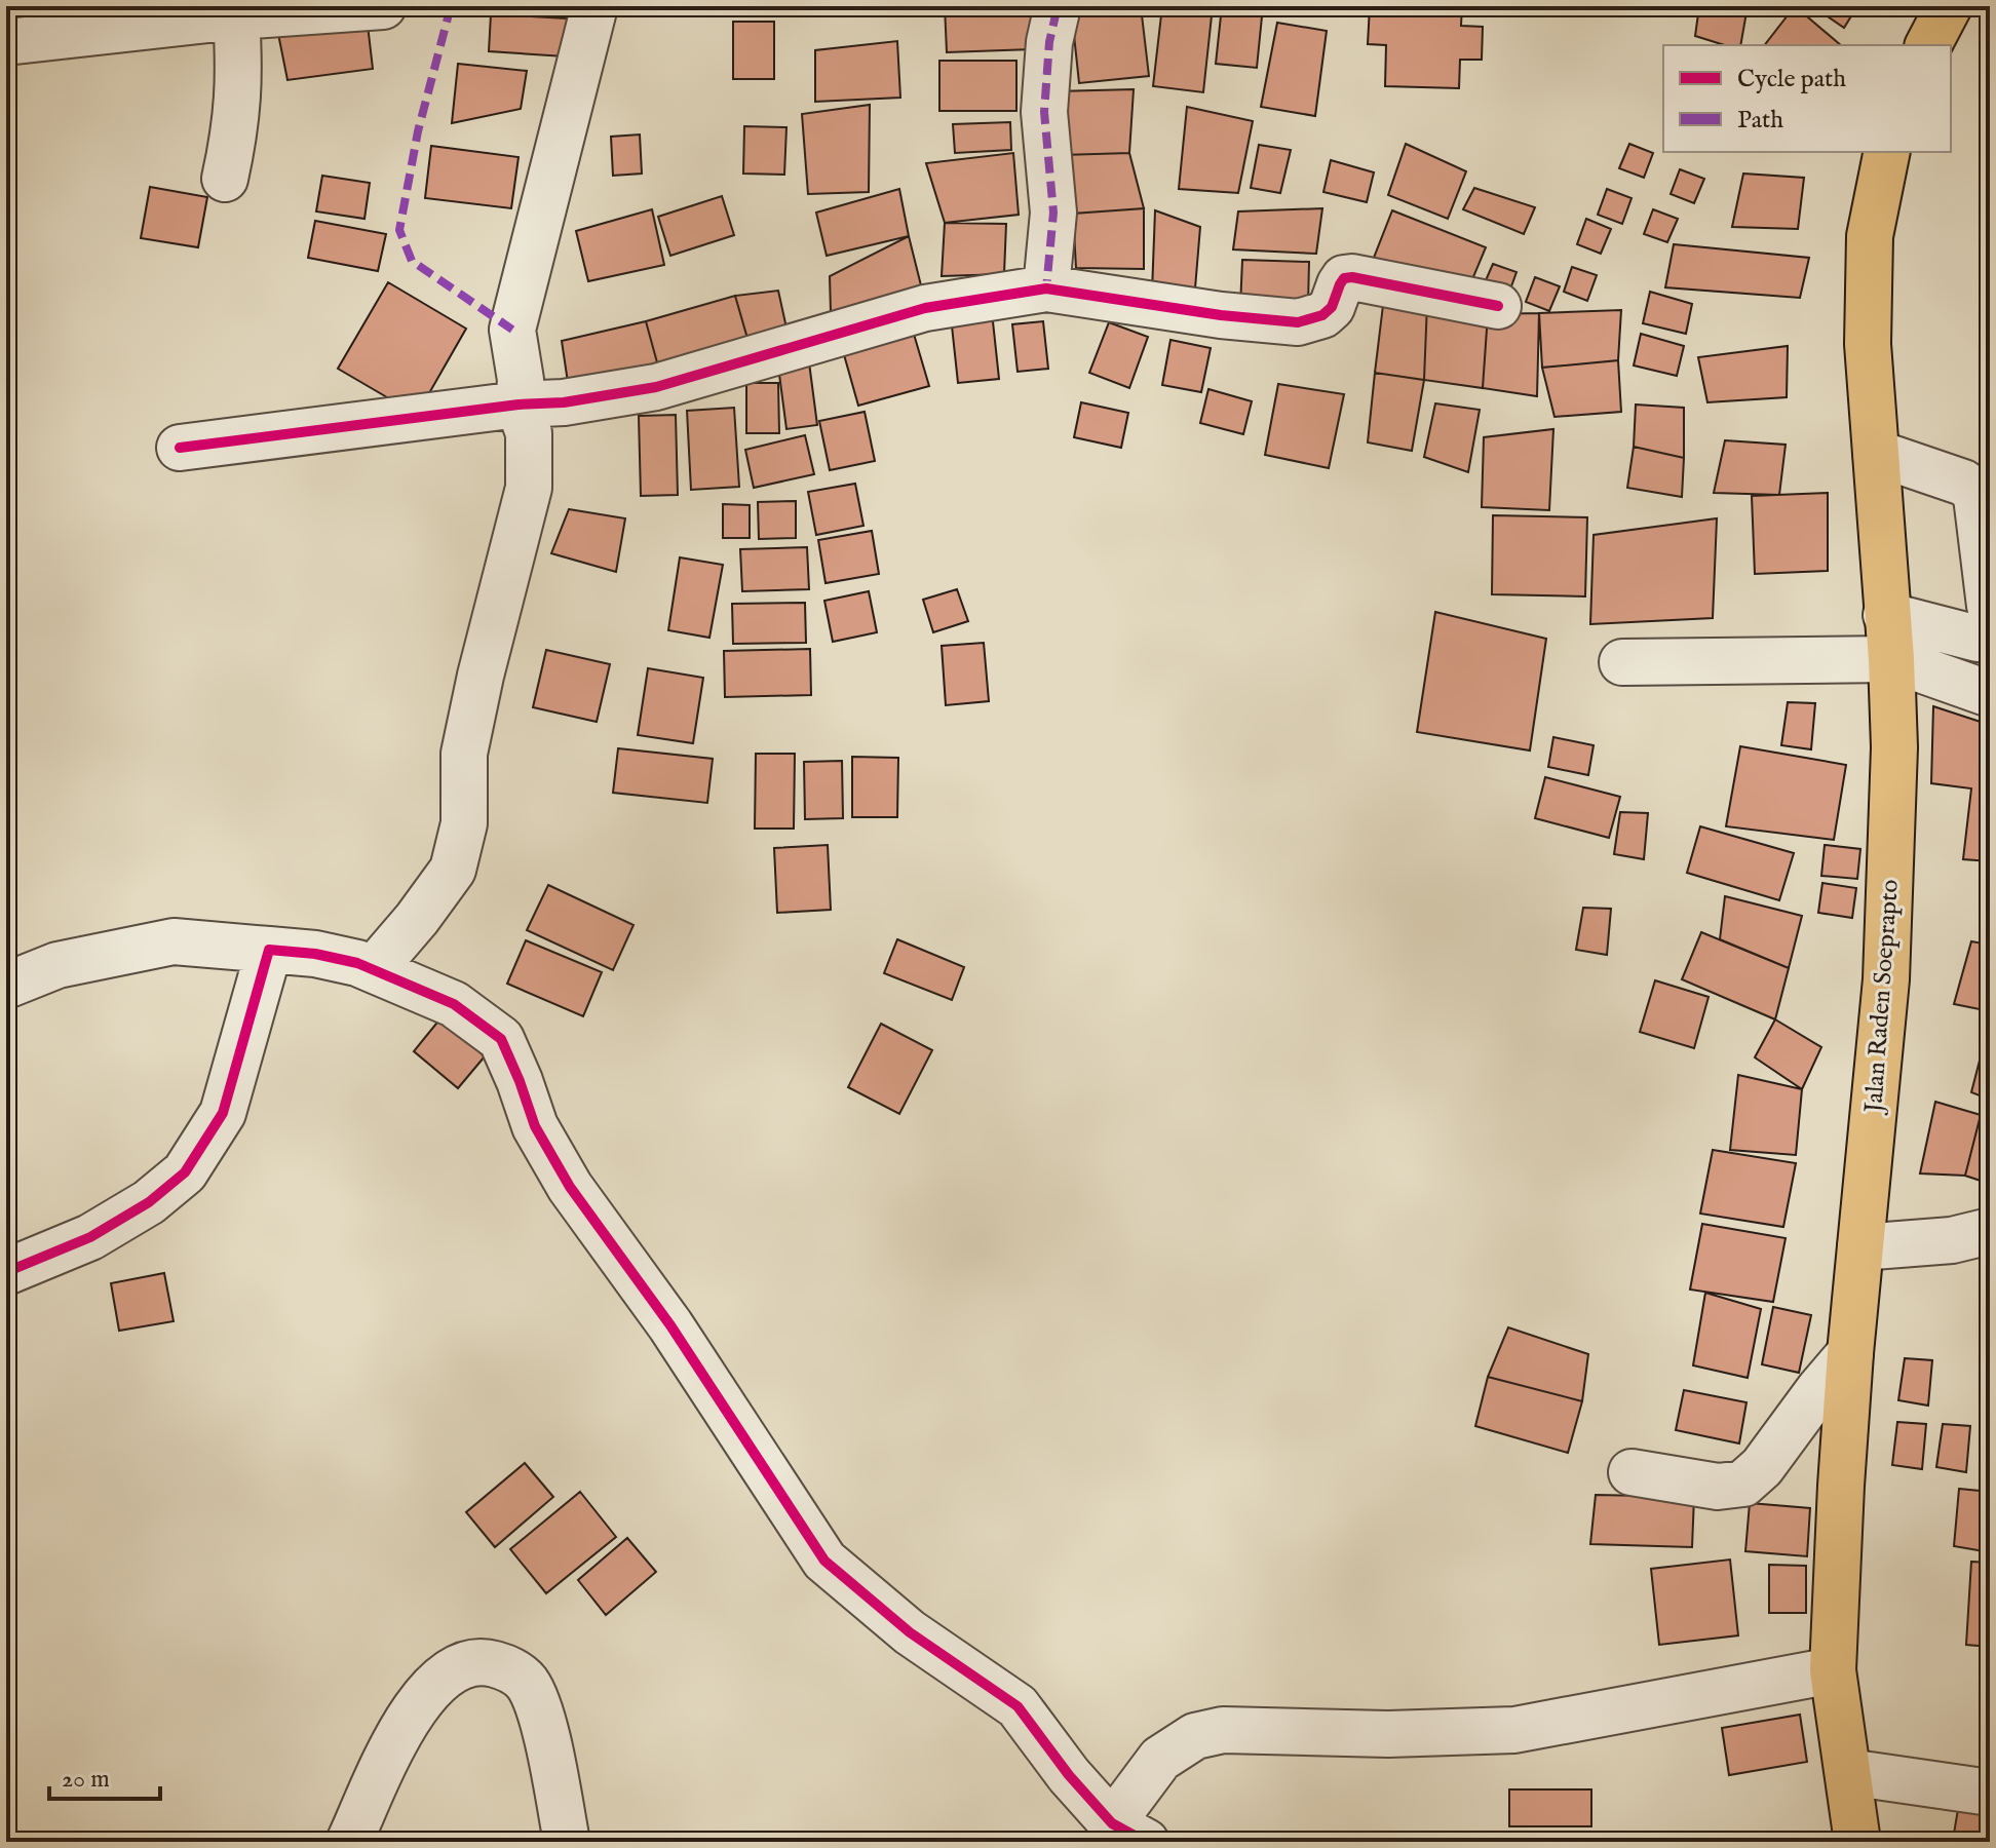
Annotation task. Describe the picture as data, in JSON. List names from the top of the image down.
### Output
{
  "streets": {
    "highway": ["Jalan Raden Soeprapto"]
  },
  "legend": ["Cycle path", "Path"],
  "scale_bar": "20 m"
}
